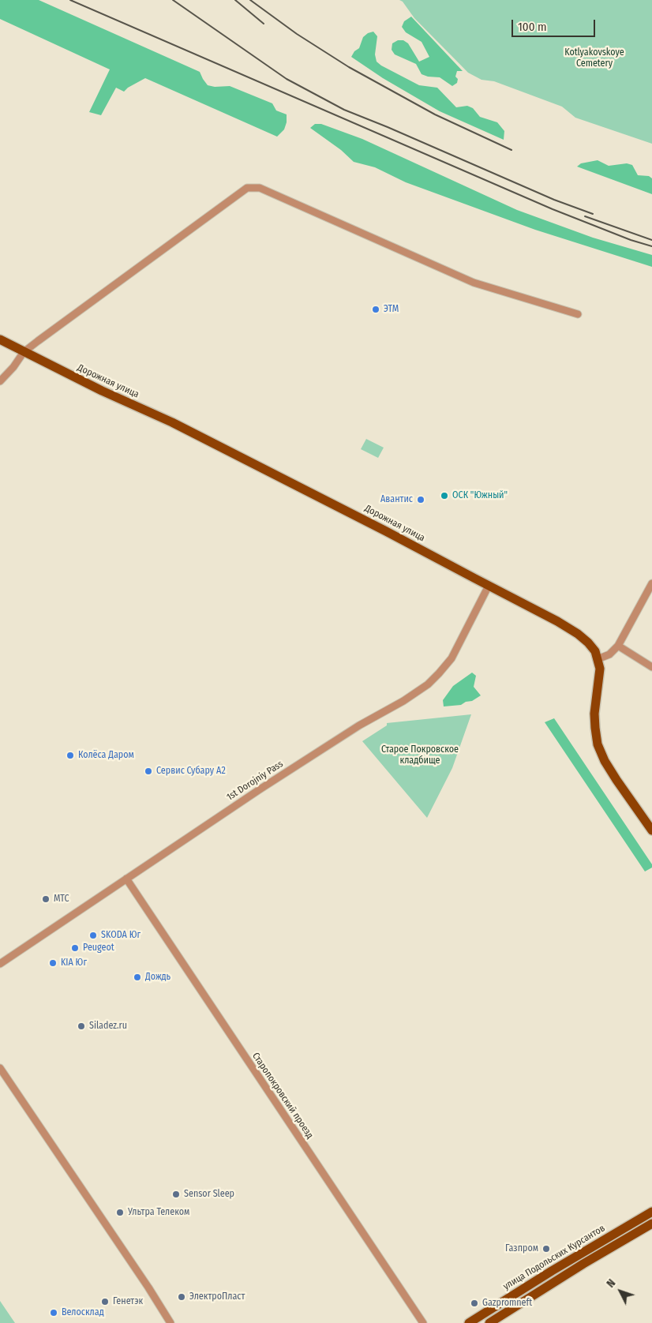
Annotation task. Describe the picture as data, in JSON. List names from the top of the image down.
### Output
{
  "streets": {
    "main road": ["Дорожная улица", "улица Подольских Курсантов"],
    "street": ["1st Dorojniy Pass", "Старопокровский проезд"]
  },
  "crossings": [
    ["Дорожная улица", "1st Dorojniy Pass"],
    ["1st Dorojniy Pass", "Старопокровский проезд"]
  ],
  "parks": ["Kotlyakovskoye Cemetery", "Старое Покровское кладбище"],
  "places": [
    "ЭТМ",
    "ОСК \"Южный\"",
    "Авантис",
    "Колёса Даром",
    "Сервис Субару А2",
    "МТС",
    "SKODA Юг",
    "Peugeot",
    "KIA Юг",
    "Дождь",
    "Siladez.ru",
    "Sensor Sleep",
    "Ультра Телеком",
    "Газпром",
    "ЭлектроПласт",
    "Генетэк",
    "Gazpromneft",
    "Велосклад"
  ],
  "scale_bar": "100 m",
  "north": "top left"
}
